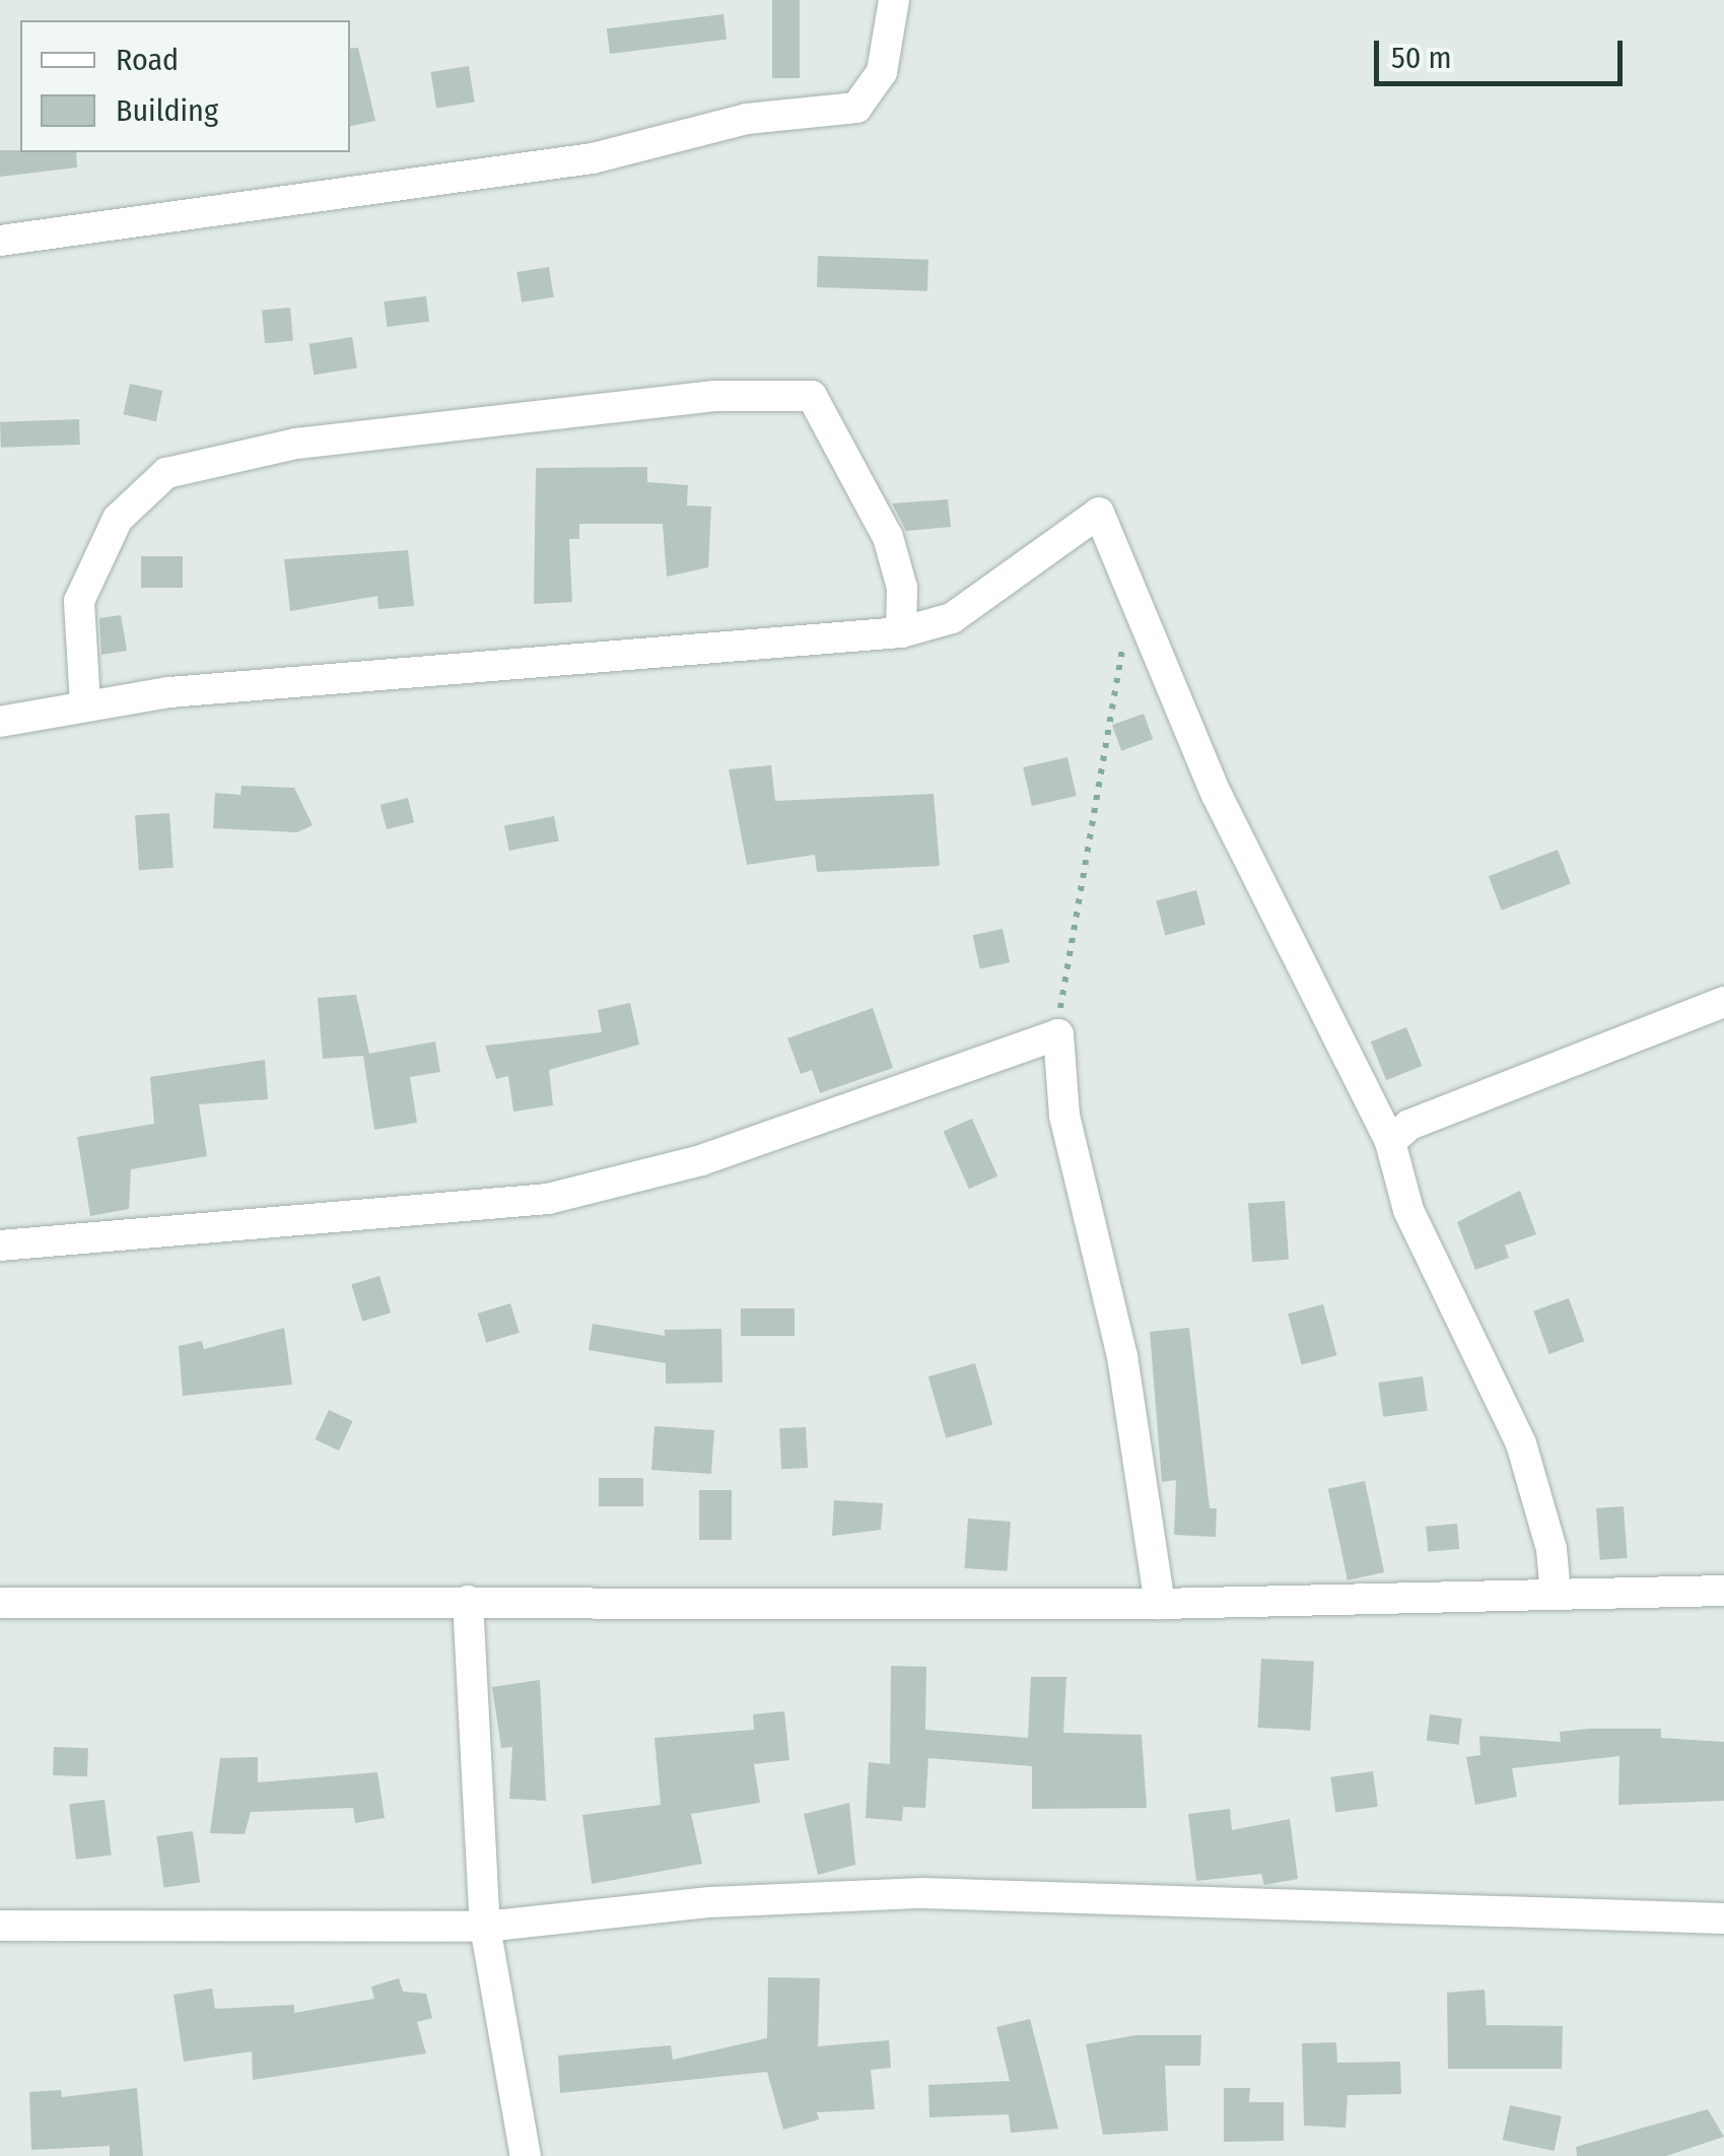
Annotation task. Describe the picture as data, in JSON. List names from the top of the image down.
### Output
{
  "legend": ["Road", "Building"],
  "scale_bar": "50 m"
}
